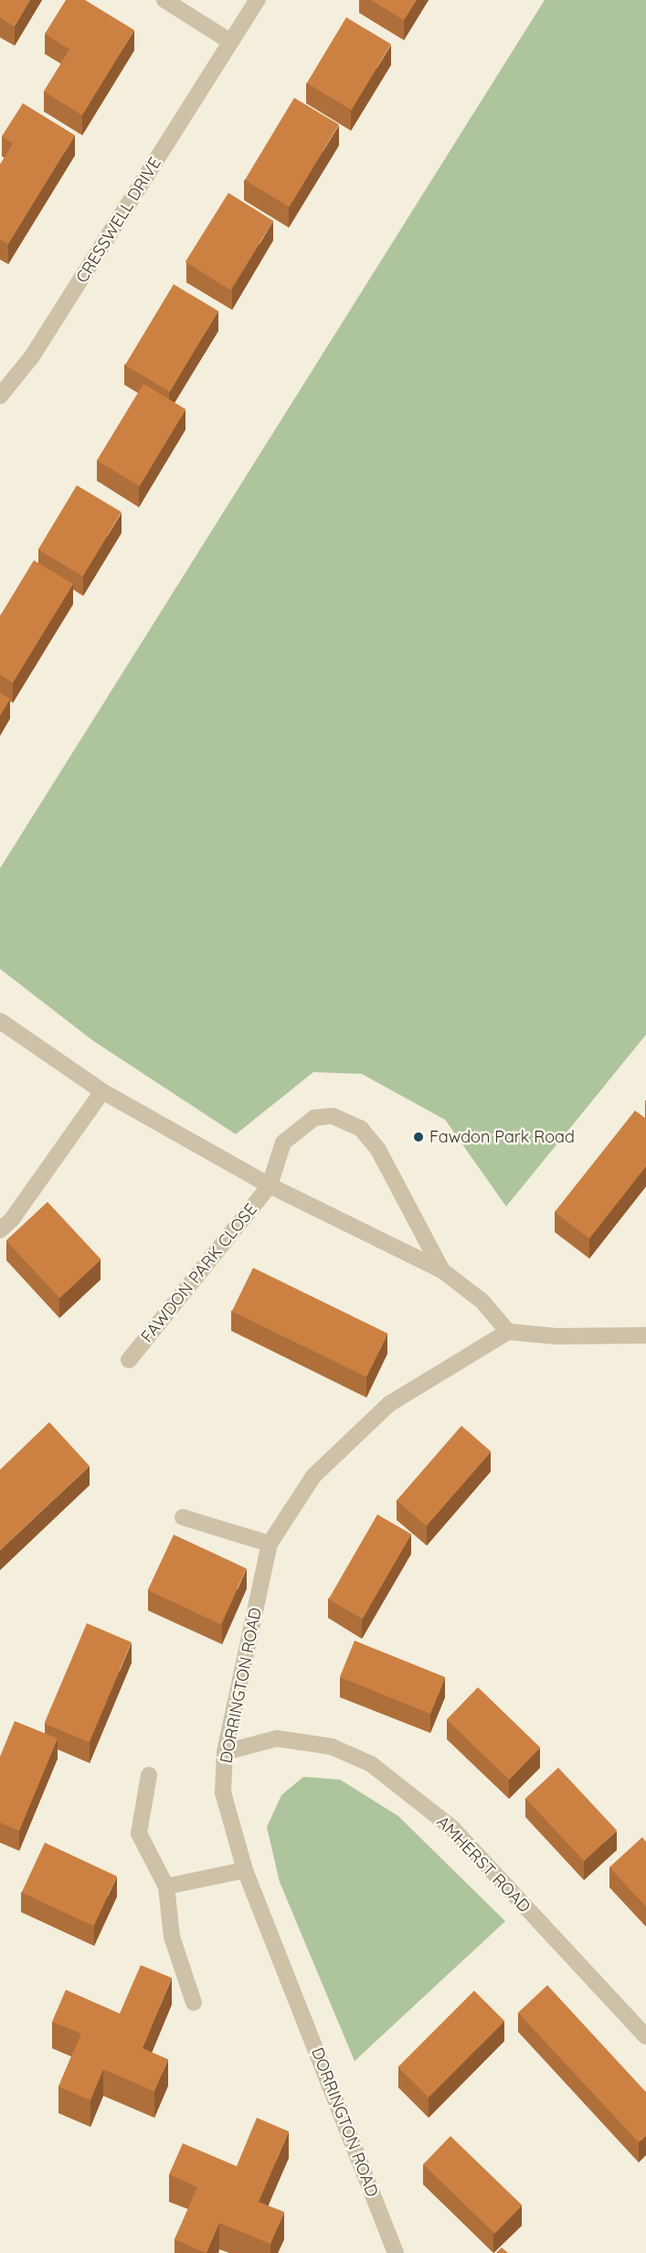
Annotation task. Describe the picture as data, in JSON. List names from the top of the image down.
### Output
{
  "streets": {
    "street": [
      "CRESSWELL DRIVE",
      "FAWDON PARK CLOSE",
      "DORRINGTON ROAD",
      "AMHERST ROAD"
    ]
  },
  "crossings": [
    ["DORRINGTON ROAD", "AMHERST ROAD"]
  ],
  "places": ["Fawdon Park Road"]
}
